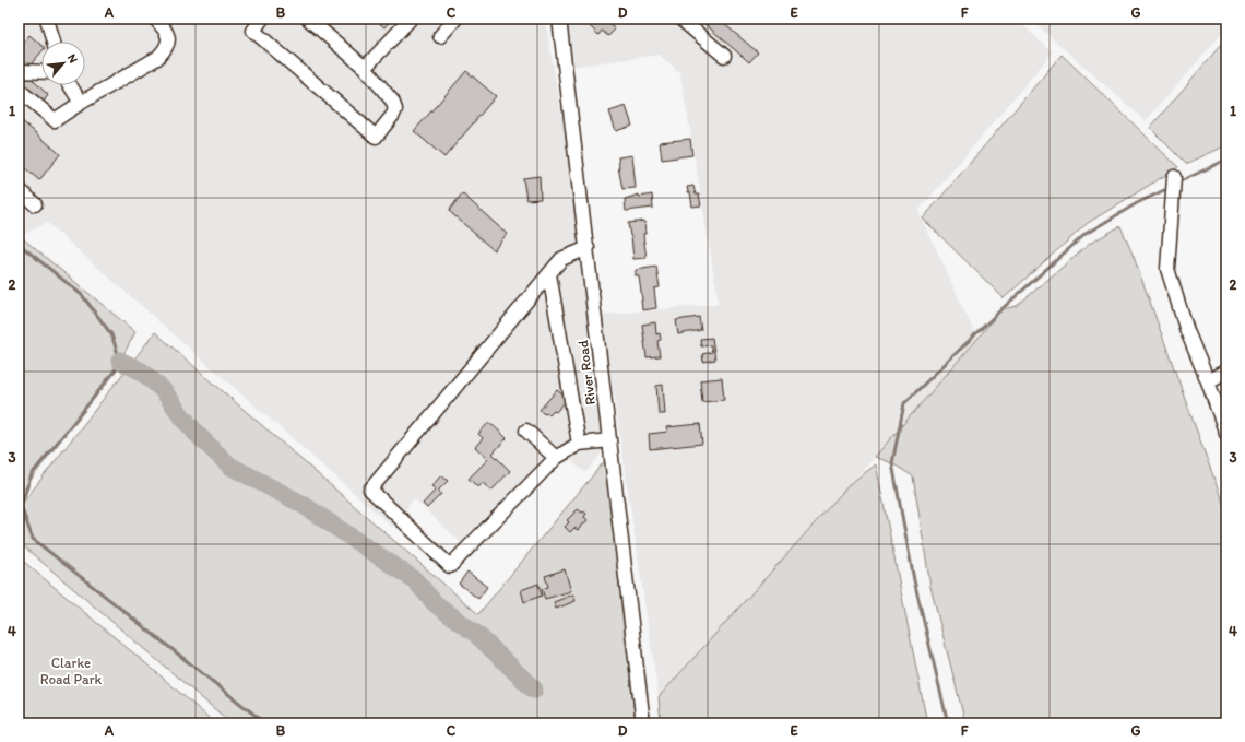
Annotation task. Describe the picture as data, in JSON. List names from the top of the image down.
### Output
{
  "streets": {
    "street": ["River Road"]
  },
  "parks": ["Clarke Road Park"],
  "north": "top right",
  "grid": {
    "columns": [
      "A",
      "B",
      "C",
      "D",
      "E",
      "F",
      "G"
    ],
    "rows": [
      "1",
      "2",
      "3",
      "4"
    ]
  }
}
